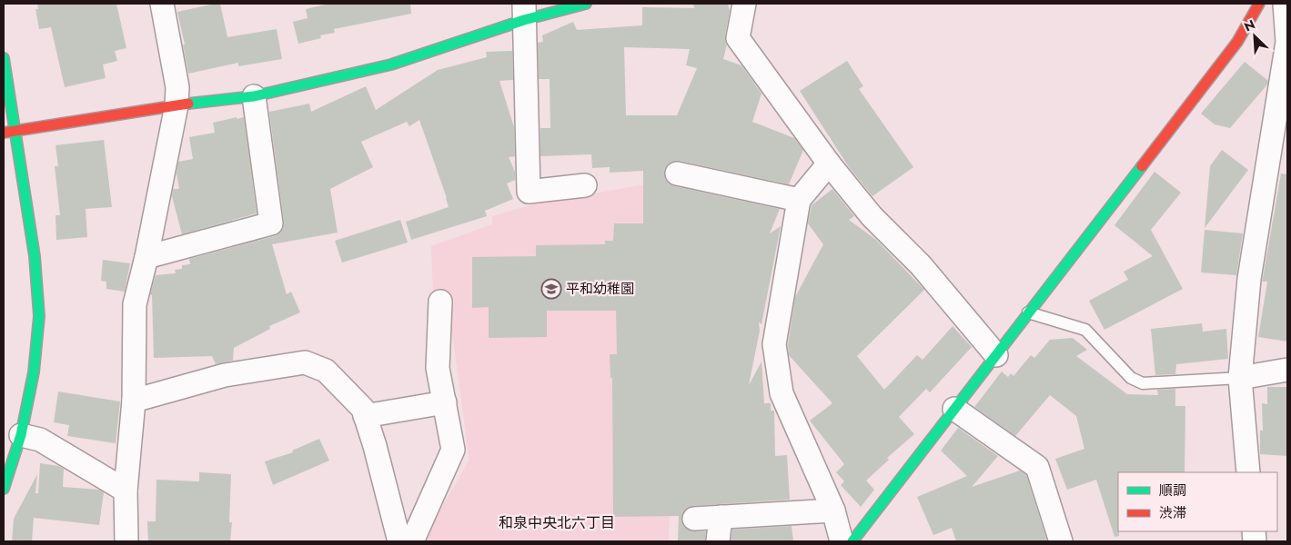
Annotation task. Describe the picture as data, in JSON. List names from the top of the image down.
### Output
{
  "districts": ["和泉中央北六丁目"],
  "places": {
    "school or university": ["平和幼稚園"]
  },
  "legend": ["順調", "渋滞"],
  "north": "top left"
}
